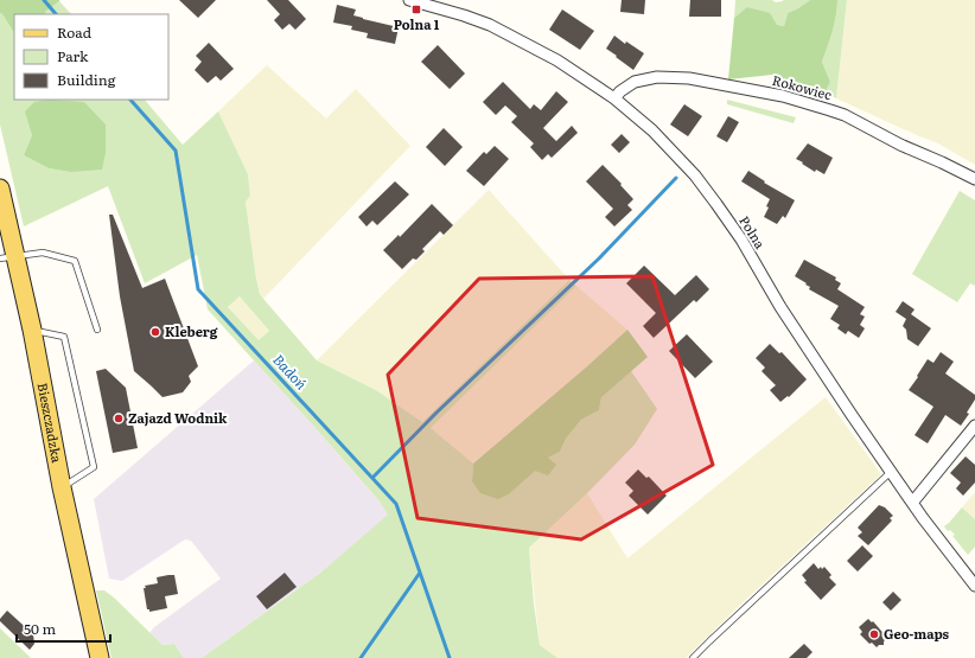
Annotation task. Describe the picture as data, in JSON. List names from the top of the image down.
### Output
{
  "streets": {
    "main road": ["Bieszczadzka"],
    "street": ["Rokowiec", "Polna"]
  },
  "crossings": [
    ["Rokowiec", "Polna"]
  ],
  "water": ["Badoń"],
  "places": {
    "transit": ["Polna 1"],
    "other": ["Kleberg", "Zajazd Wodnik", "Geo-maps"]
  },
  "legend": ["Road", "Park", "Building"],
  "scale_bar": "50 m"
}
